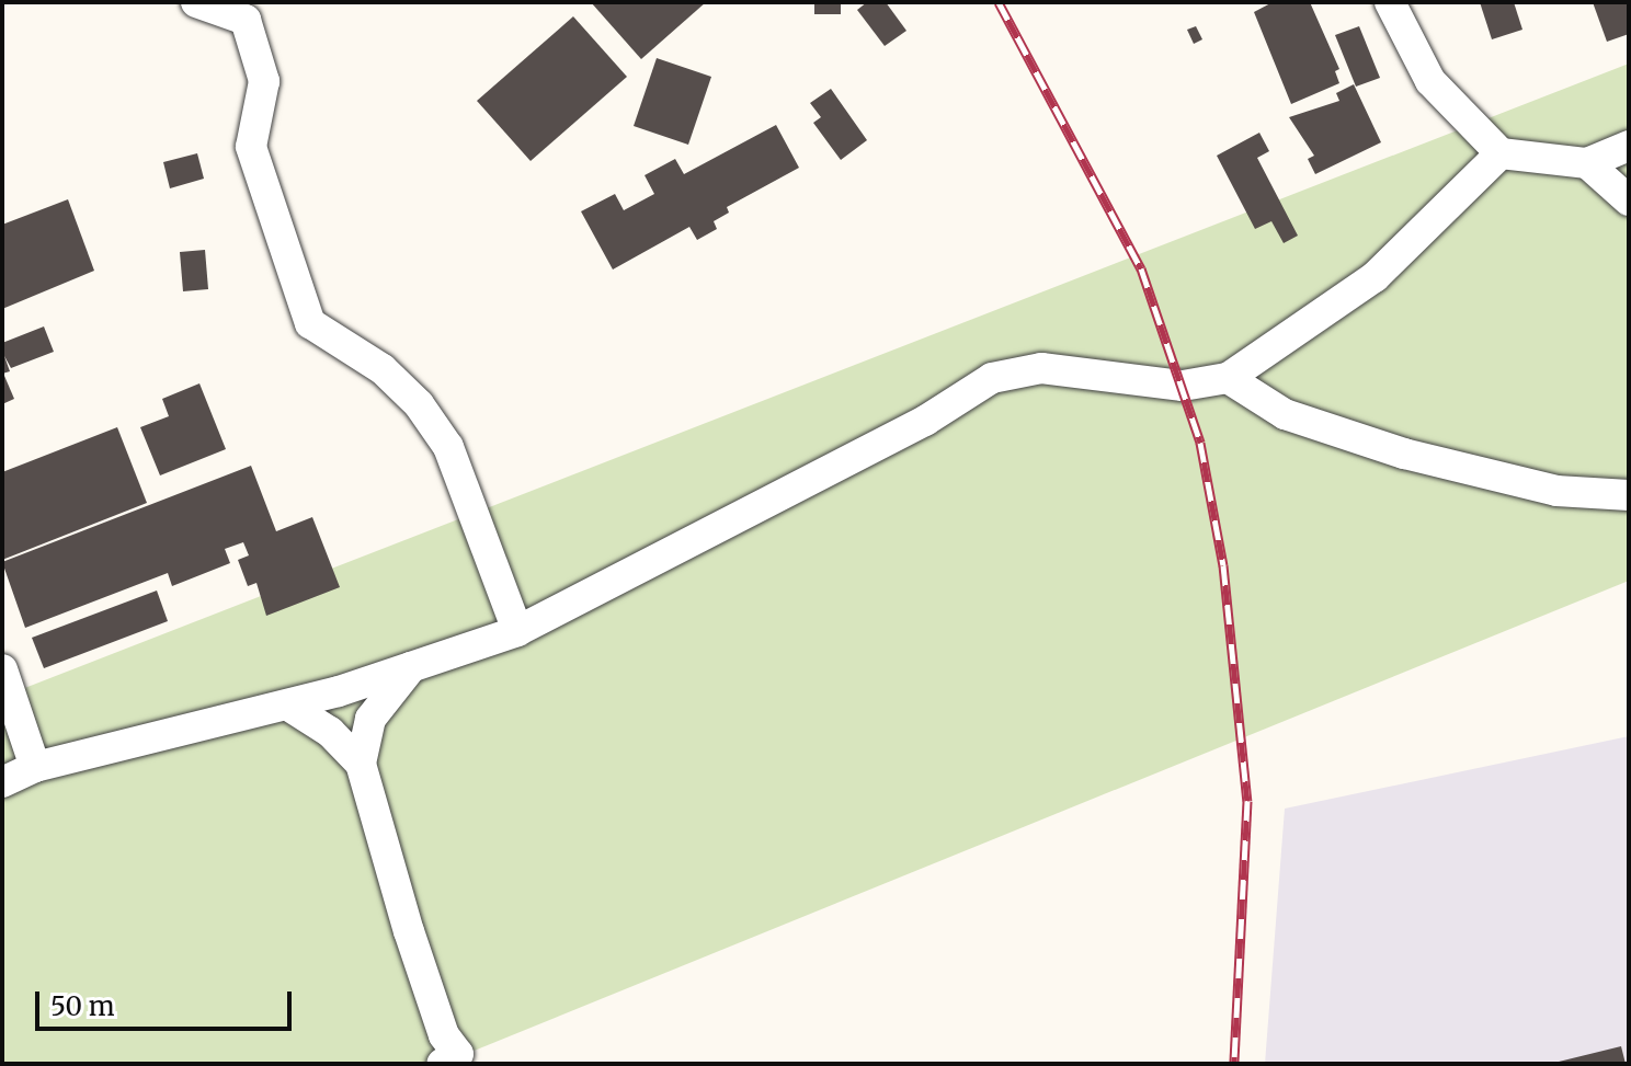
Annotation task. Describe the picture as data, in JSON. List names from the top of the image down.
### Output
{
  "scale_bar": "50 m"
}
